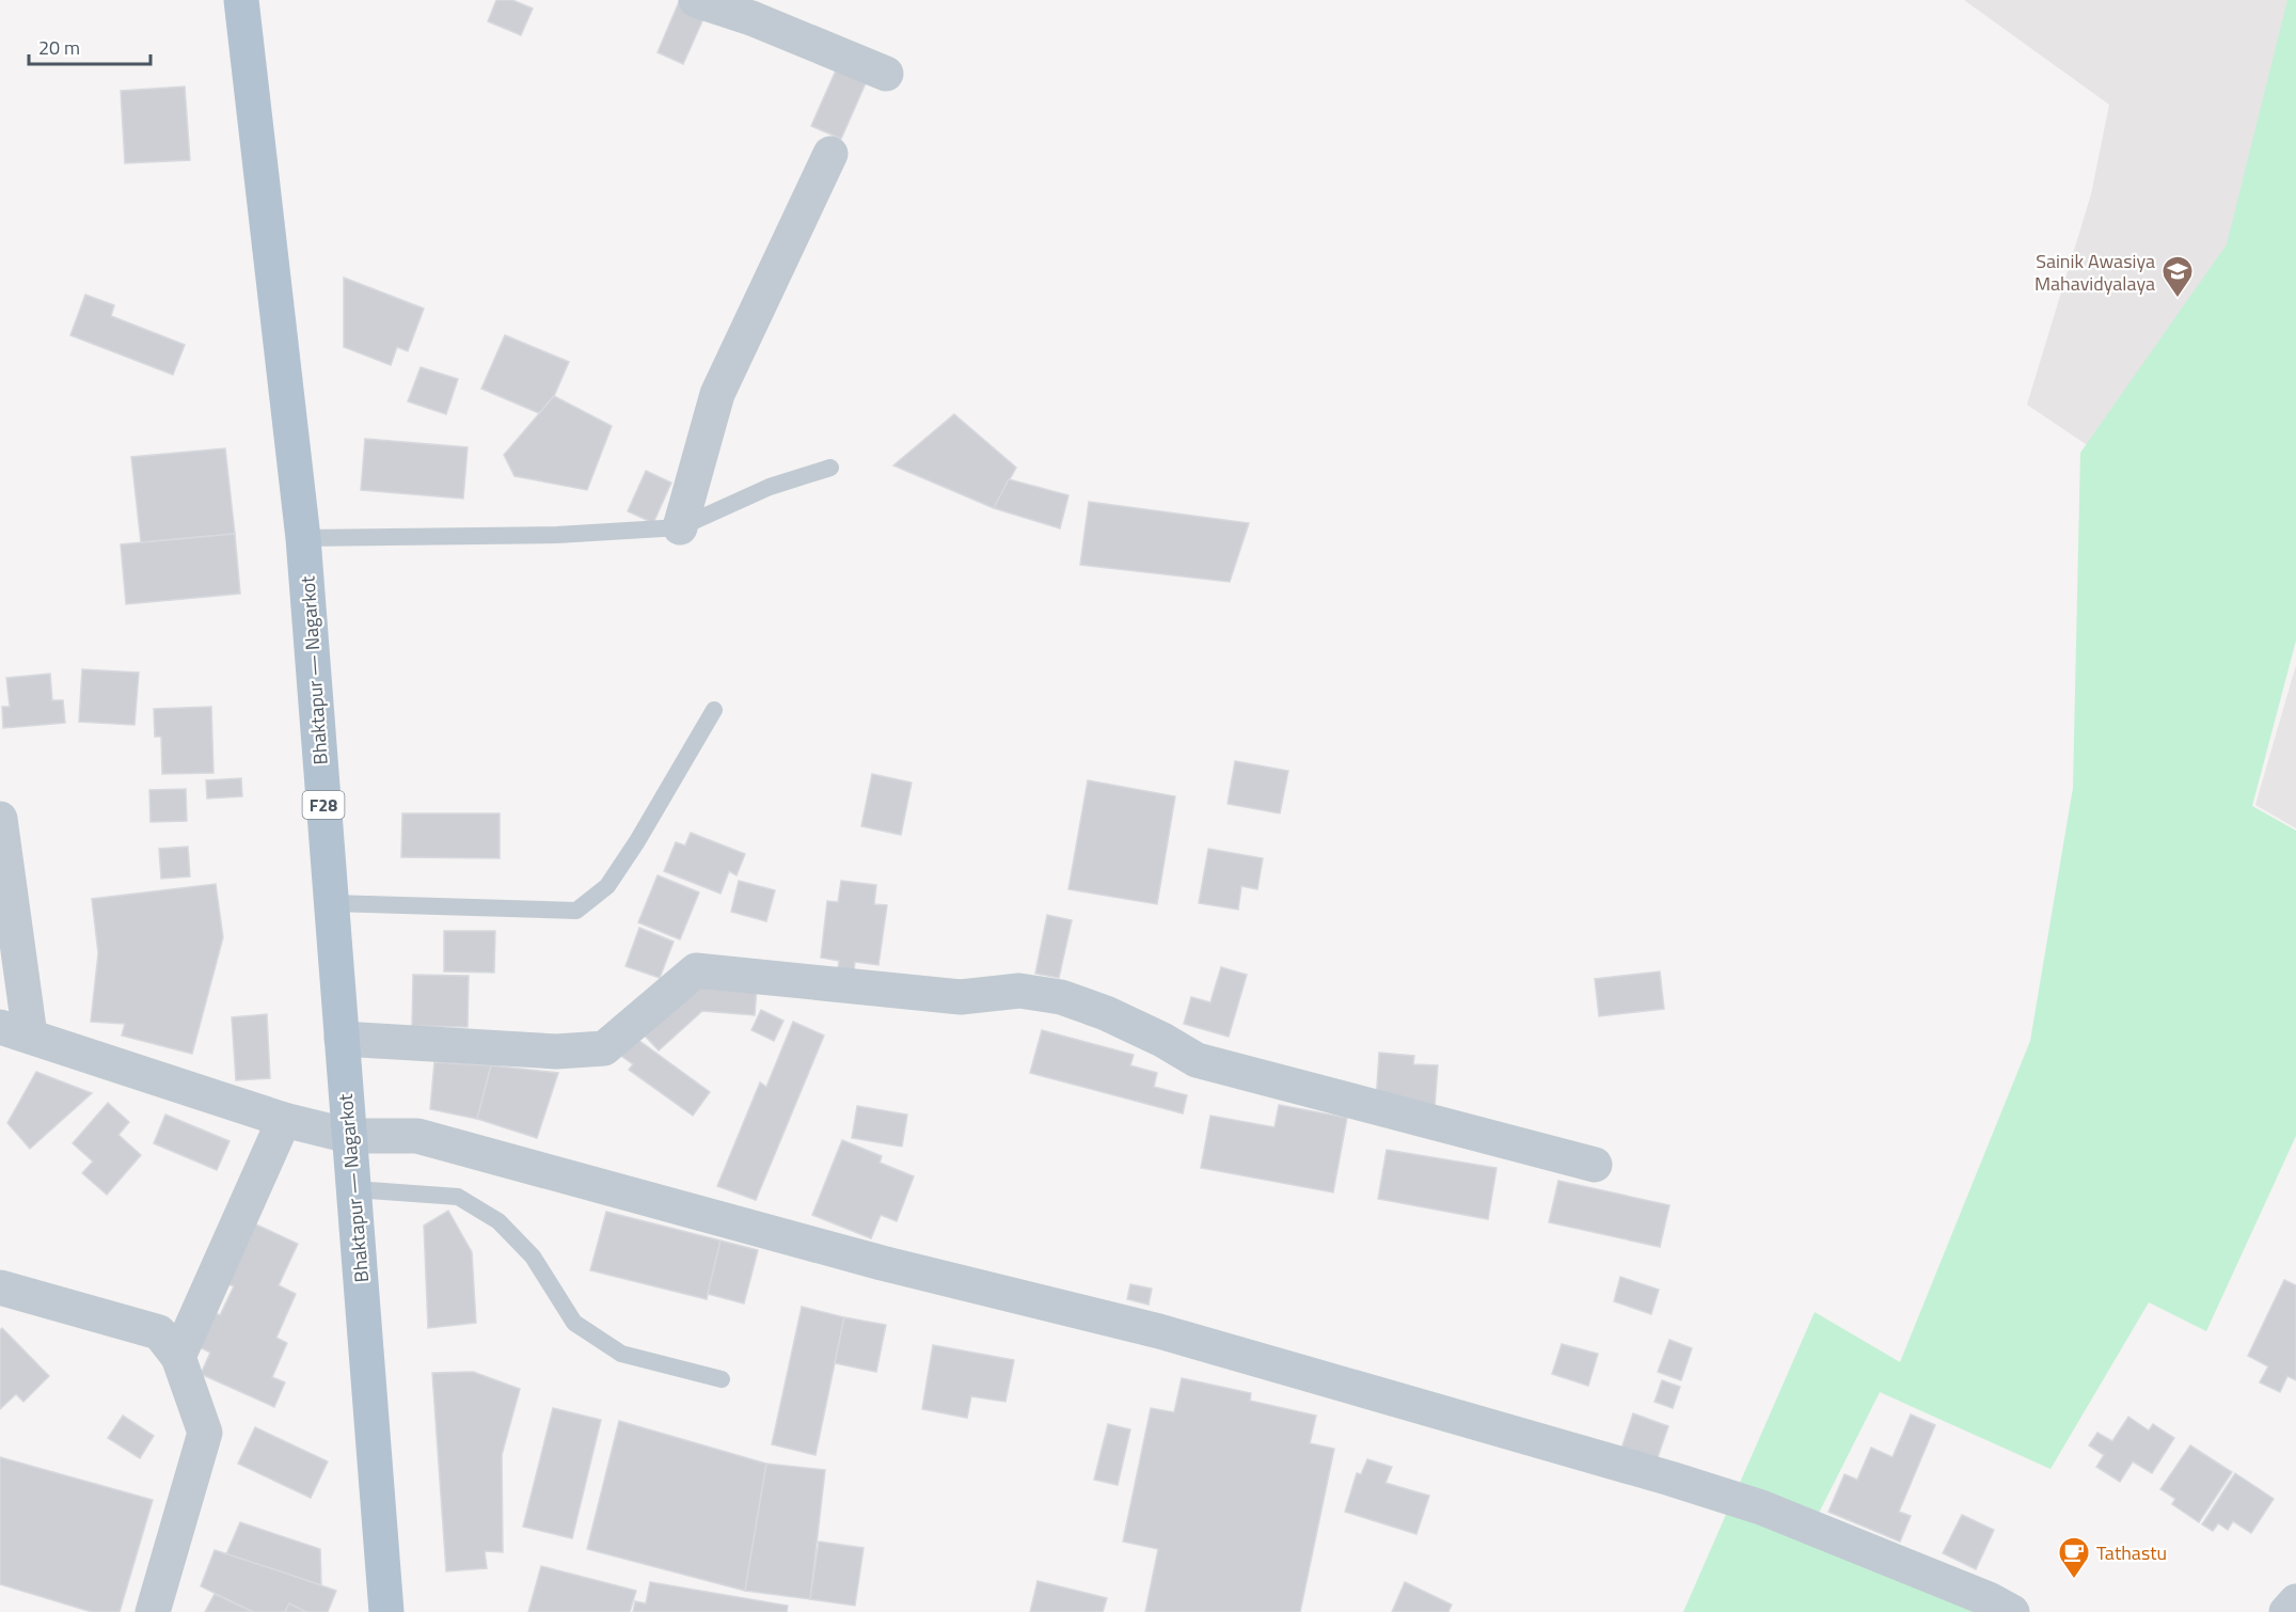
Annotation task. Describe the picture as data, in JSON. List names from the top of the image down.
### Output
{
  "streets": {
    "main road": ["Bhaktapur — Nagarkot", "F28"]
  },
  "places": {
    "school or university": ["Sainik Awasiya Mahavidyalaya"],
    "cafe": ["Tathastu"]
  },
  "scale_bar": "20 m"
}
